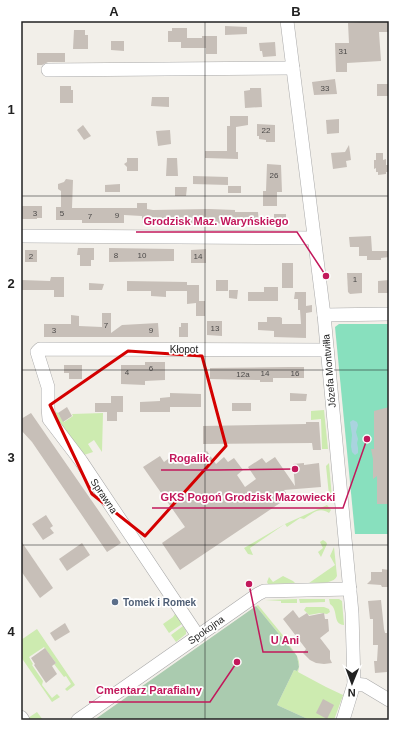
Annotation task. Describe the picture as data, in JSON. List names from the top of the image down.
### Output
{
  "streets": {
    "street": [
      "Kłopot",
      "Józefa Montwiłła",
      "Sprawna",
      "Spokojna"
    ]
  },
  "crossings": [
    ["Kłopot", "Józefa Montwiłła"],
    ["Kłopot", "Sprawna"],
    ["Józefa Montwiłła", "Spokojna"],
    ["Sprawna", "Spokojna"]
  ],
  "places": [
    "Grodzisk Maz. Waryńskiego",
    "GKS Pogoń Grodzisk Mazowiecki",
    "Rogalik",
    "U Ani",
    "Tomek i Romek",
    "Cmentarz Parafialny"
  ],
  "house_numbers": [
    "31",
    "33",
    "22",
    "26",
    "3",
    "5",
    "9",
    "7",
    "8",
    "10",
    "2",
    "14",
    "1",
    "7",
    "13",
    "3",
    "9",
    "6",
    "4",
    "14",
    "16",
    "12a"
  ],
  "north": "bottom",
  "grid": {
    "columns": ["A", "B"],
    "rows": [
      "1",
      "2",
      "3",
      "4"
    ]
  }
}
